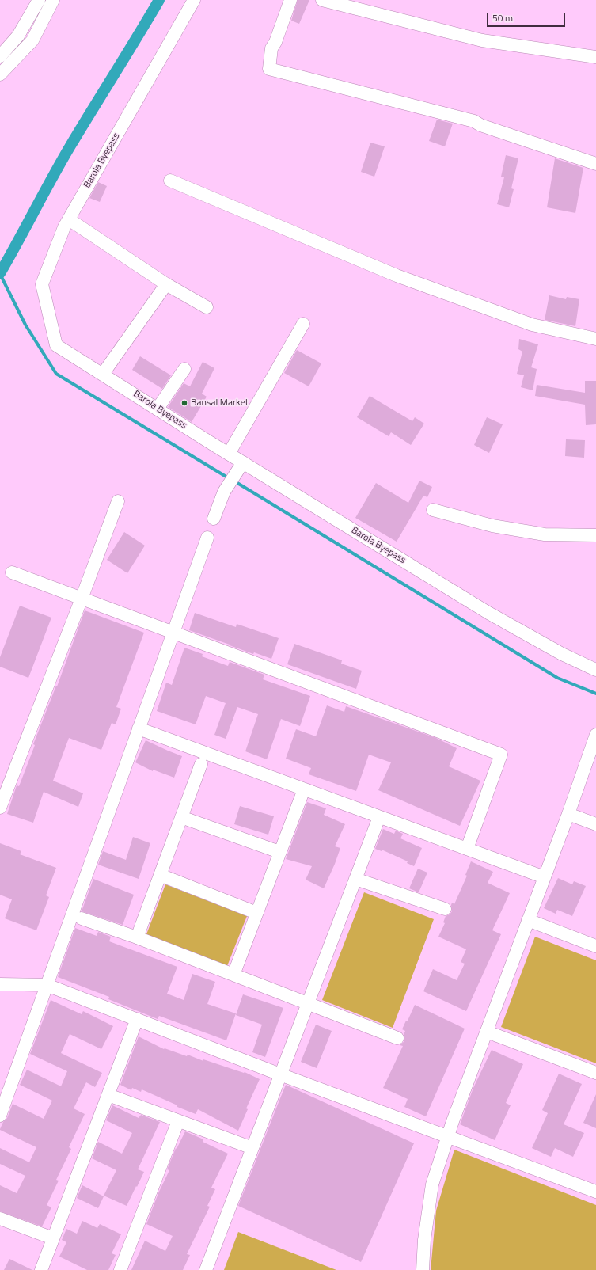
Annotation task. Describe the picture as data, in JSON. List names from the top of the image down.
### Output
{
  "streets": {
    "street": ["Barola Byepass"]
  },
  "places": ["Bansal Market"],
  "scale_bar": "50 m"
}
